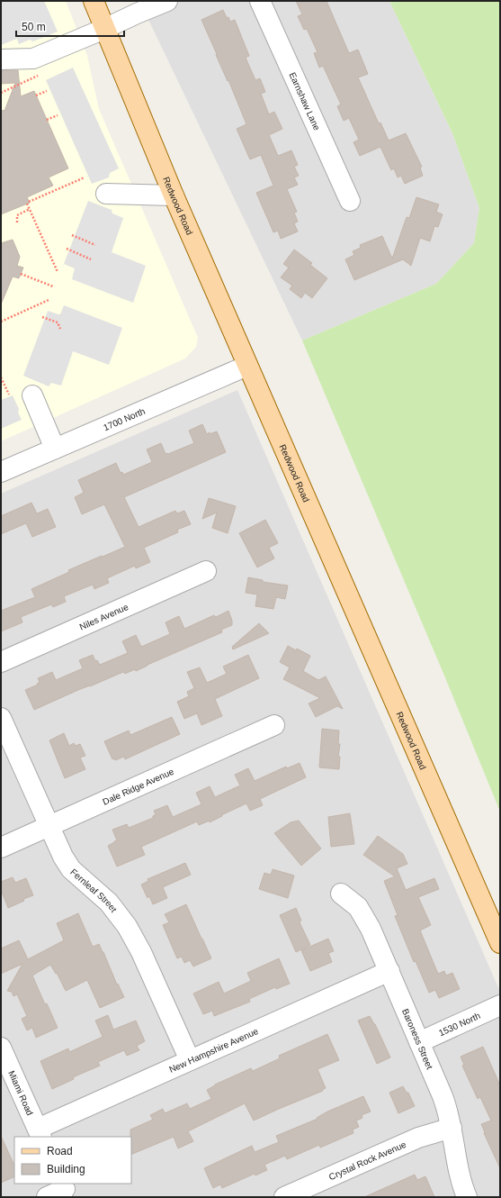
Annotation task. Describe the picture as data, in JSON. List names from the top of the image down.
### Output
{
  "streets": {
    "main road": ["Redwood Road"],
    "street": [
      "Earnshaw Lane",
      "1700 North",
      "Niles Avenue",
      "Dale Ridge Avenue",
      "Fernleaf Street",
      "1530 North",
      "Baroness Street",
      "New Hampshire Avenue",
      "Miami Road",
      "Crystal Rock Avenue"
    ]
  },
  "crossings": [
    ["Redwood Road", "1700 North"],
    ["Dale Ridge Avenue", "Fernleaf Street"],
    ["Fernleaf Street", "New Hampshire Avenue"],
    ["1530 North", "Baroness Street"],
    ["Baroness Street", "New Hampshire Avenue"],
    ["Baroness Street", "Crystal Rock Avenue"],
    ["New Hampshire Avenue", "Miami Road"]
  ],
  "legend": ["Road", "Building"],
  "scale_bar": "50 m"
}
